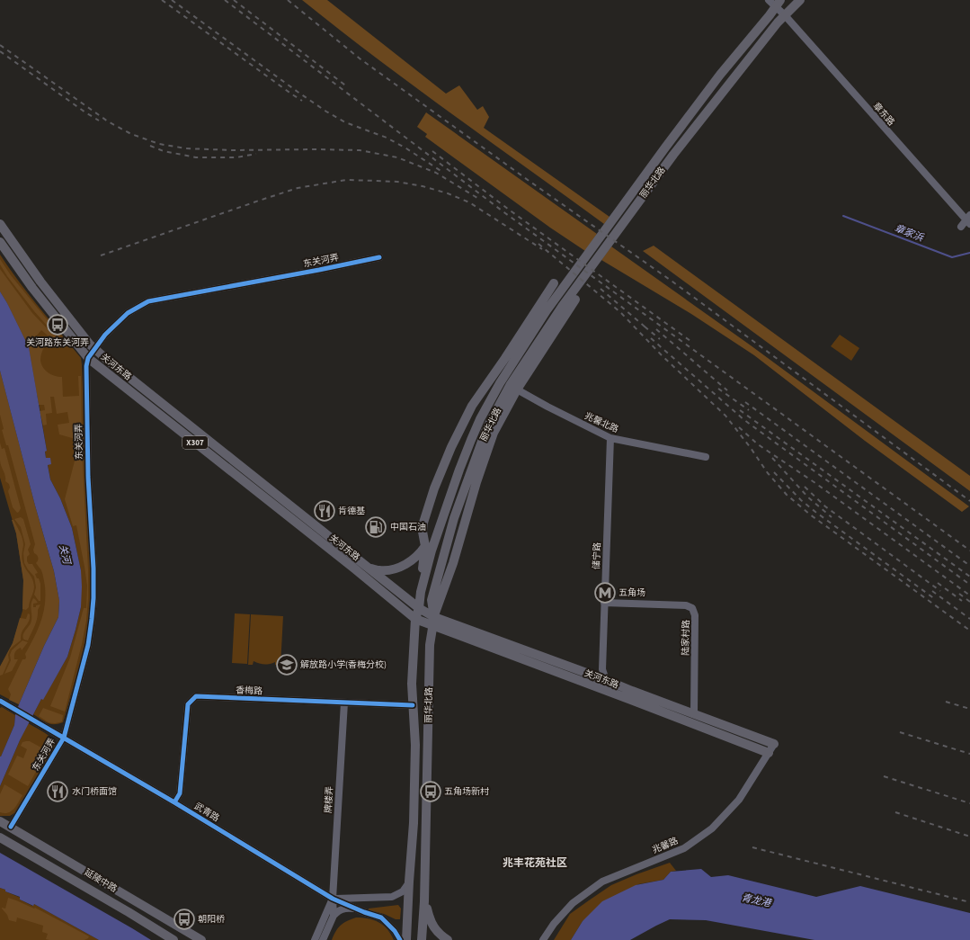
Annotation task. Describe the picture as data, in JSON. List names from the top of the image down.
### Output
{
  "streets": {
    "main road": [
      "丽华北路",
      "关河东路",
      "X307",
      "延陵中路"
    ],
    "street": [
      "章东路",
      "东关河弄",
      "兆馨北路",
      "储宁路",
      "陆家村路",
      "香梅路",
      "牌楼弄",
      "武青路",
      "兆馨路"
    ]
  },
  "crossings": [
    ["章东路", "丽华北路"],
    ["丽华北路", "关河东路"],
    ["丽华北路", "香梅路"],
    ["东关河弄", "关河东路"],
    ["东关河弄", "武青路"],
    ["东关河弄", "延陵中路"],
    ["关河东路", "储宁路"],
    ["关河东路", "陆家村路"],
    ["关河东路", "兆馨路"],
    ["兆馨北路", "储宁路"],
    ["储宁路", "陆家村路"],
    ["香梅路", "牌楼弄"],
    ["香梅路", "武青路"],
    ["牌楼弄", "武青路"]
  ],
  "districts": ["兆丰花苑社区"],
  "water": ["章家浜", "关河", "青龙港"],
  "places": {
    "bus stop": ["关河路东关河弄", "五角场新村", "朝阳桥"],
    "restaurant": ["肯德基", "水门桥面馆"],
    "fuel station": ["中国石油"],
    "metro station": ["五角场"],
    "school or university": ["解放路小学(香梅分校)"]
  }
}
